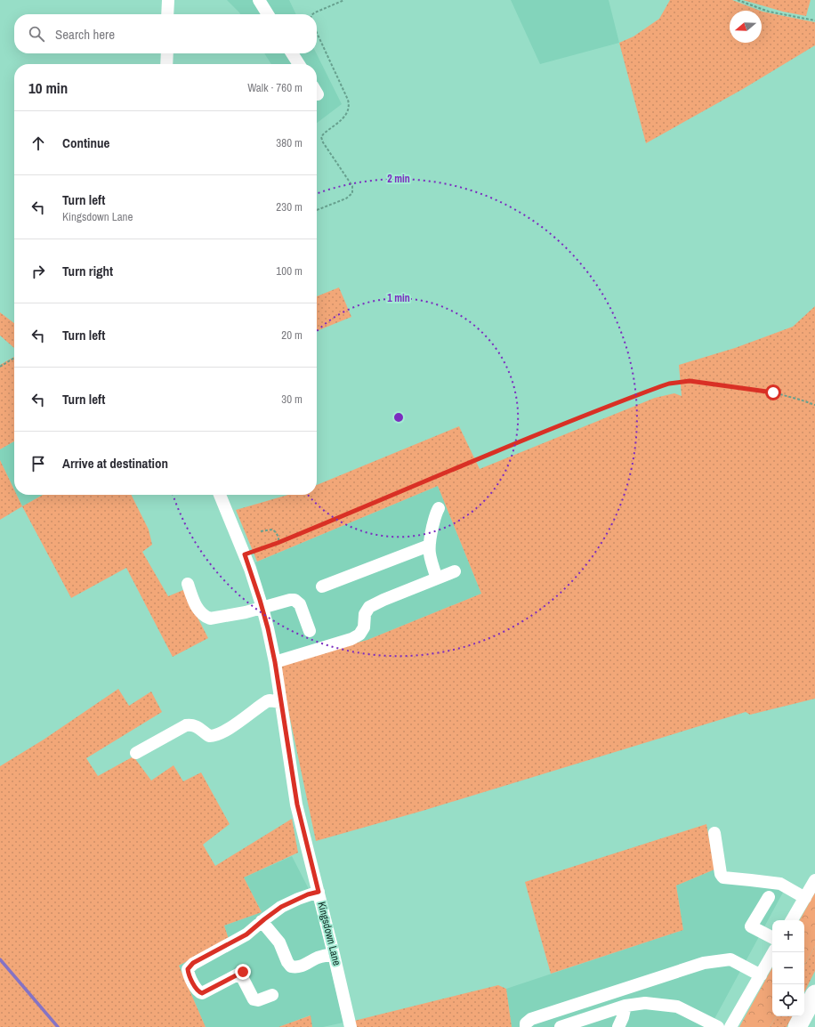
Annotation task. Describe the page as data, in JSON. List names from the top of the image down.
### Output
{
  "streets": {
    "street": ["Kingsdown Lane"]
  },
  "north": "left",
  "page": {
    "search": "Search here",
    "heading": ["10 min", "Walk · 760 m"],
    "list": [
      ["Continue", "380 m"],
      ["Turn left", "Kingsdown Lane", "230 m"],
      ["Turn right", "100 m"],
      ["Turn left", "20 m"],
      ["Turn left", "30 m"],
      "Arrive at destination"
    ],
    "map_buttons": ["+", "−"]
  },
  "rings": ["2 min", "1 min"]
}
